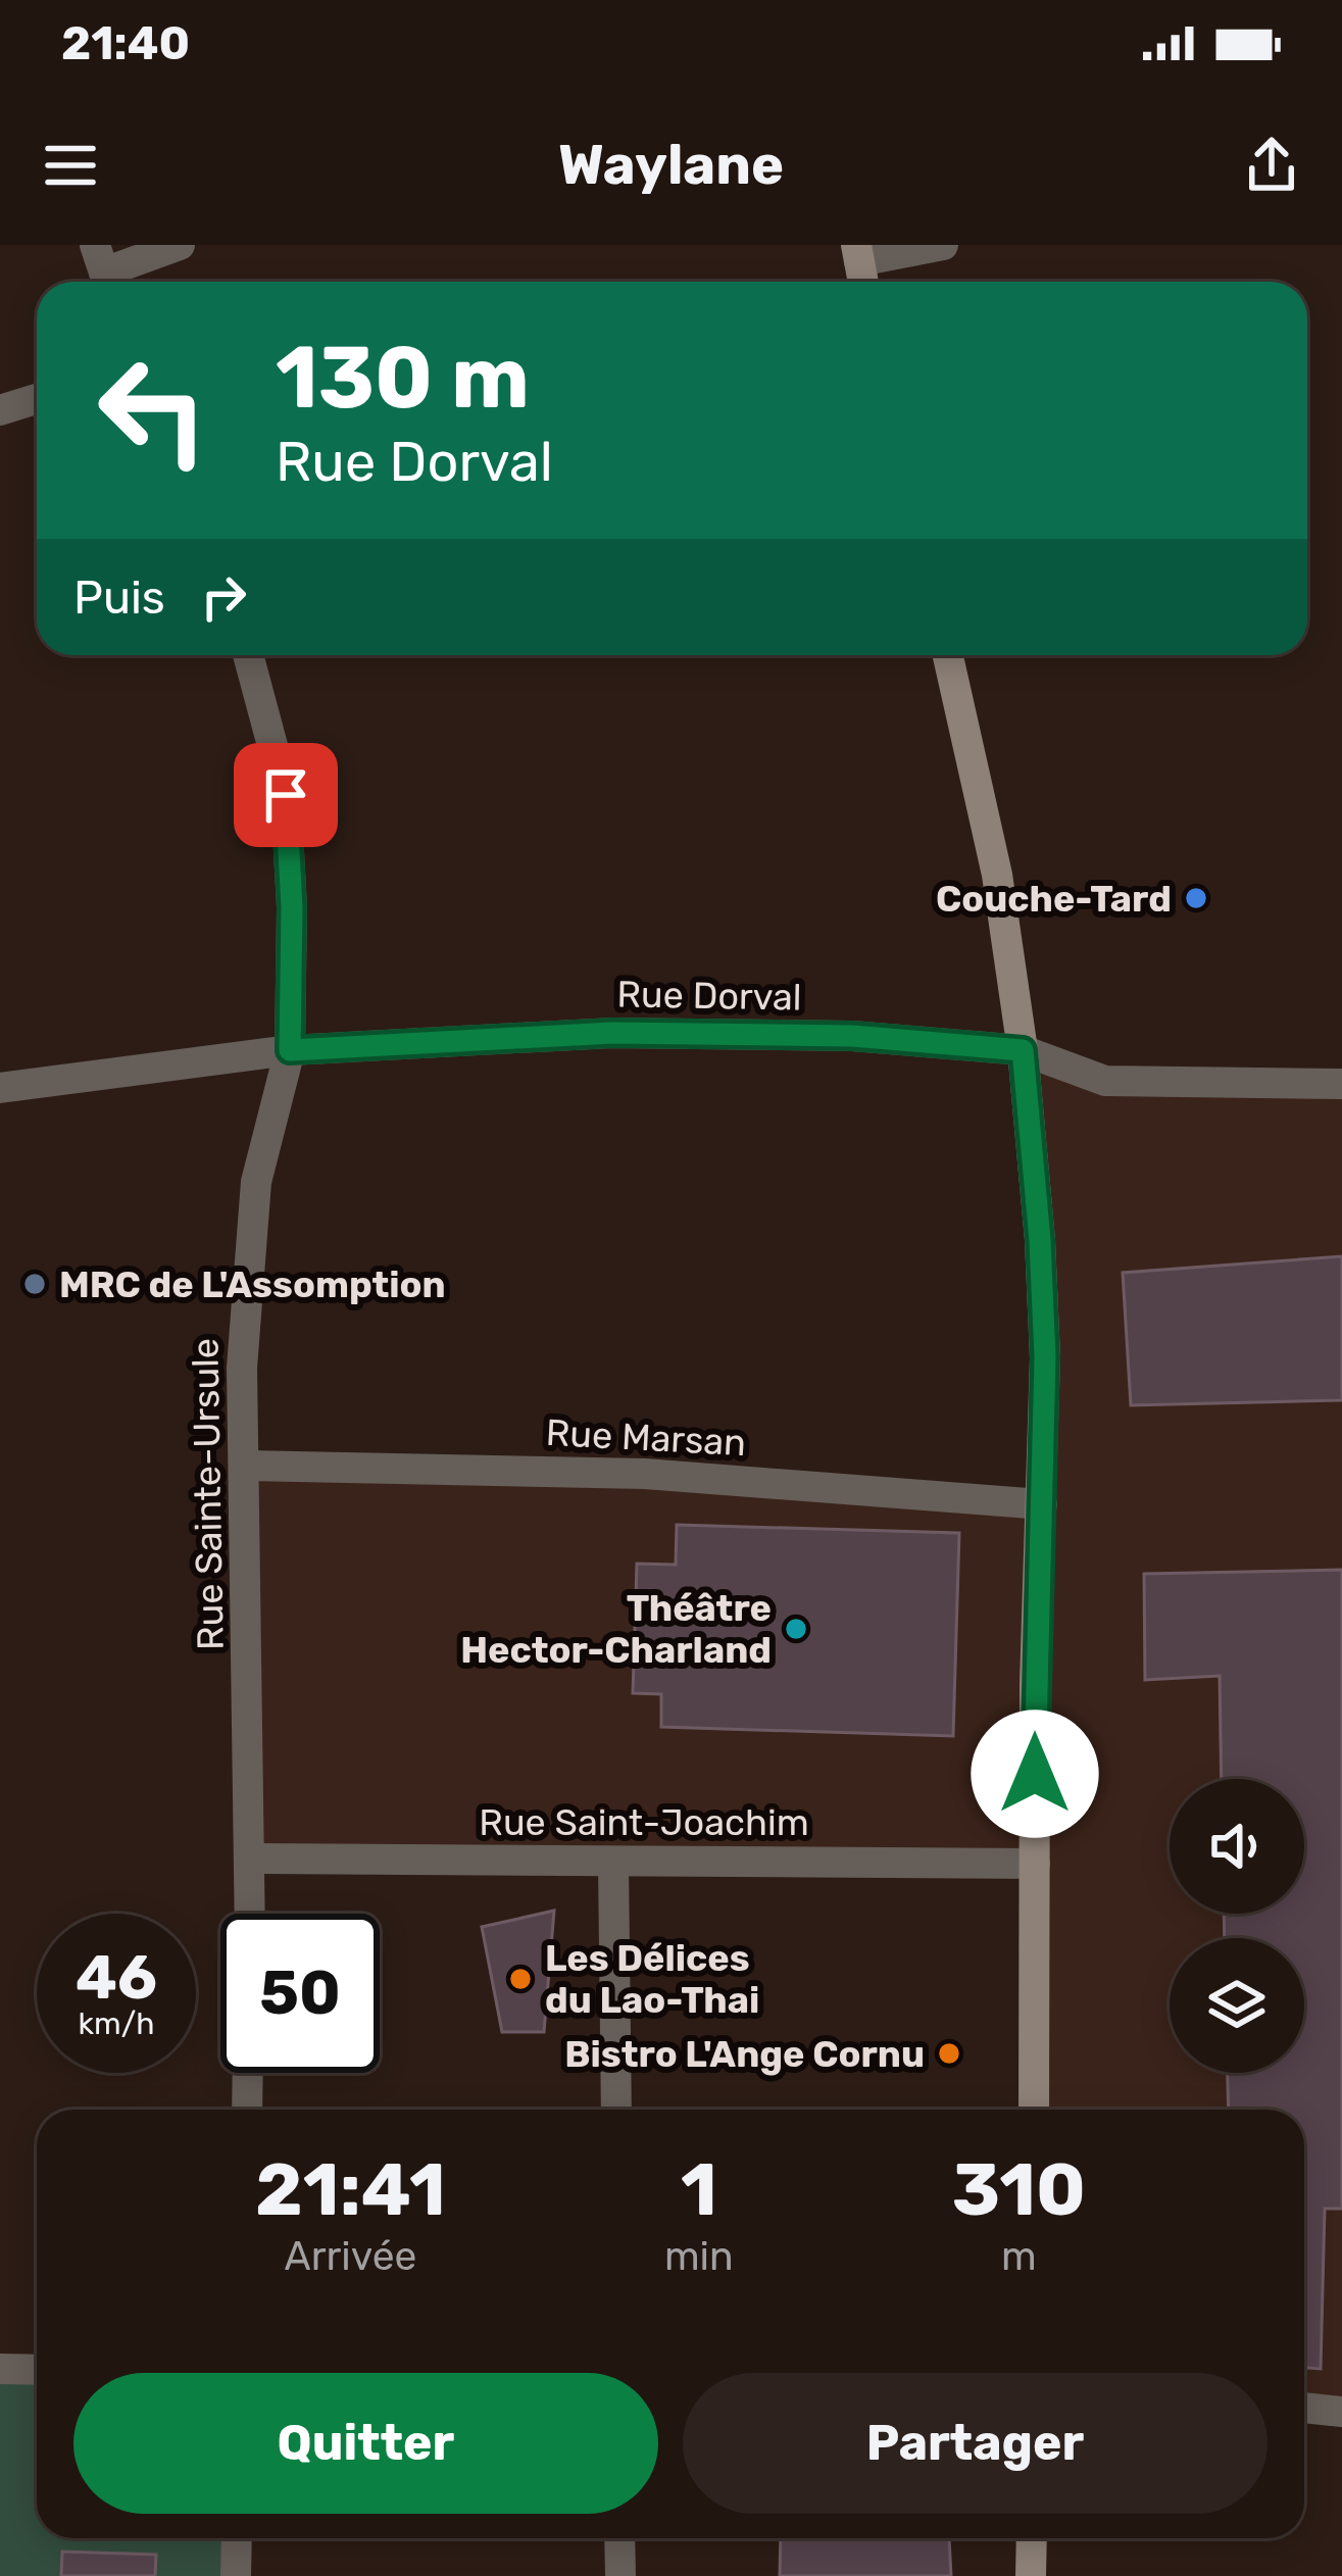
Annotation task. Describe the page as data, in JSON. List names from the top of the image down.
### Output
{
  "streets": {
    "street": [
      "Rue Dorval",
      "Rue Marsan",
      "Rue Sainte-Ursule",
      "Rue Saint-Joachim"
    ]
  },
  "crossings": [
    ["Rue Dorval", "Rue Sainte-Ursule"],
    ["Rue Marsan", "Rue Sainte-Ursule"],
    ["Rue Sainte-Ursule", "Rue Saint-Joachim"]
  ],
  "places": [
    "Couche-Tard",
    "MRC de L'Assomption",
    "Théâtre Hector-Charland",
    "Les Délices du Lao-Thai",
    "Bistro L'Ange Cornu"
  ],
  "page": {
    "status": "21:40",
    "header": "Waylane",
    "turn": ["130 m", "Rue Dorval"],
    "then": "Puis",
    "speed": "46 km/h",
    "limit": "50",
    "eta": [
      "21:41",
      "Arrivée",
      "1",
      "min",
      "310",
      "m"
    ],
    "buttons": ["Quitter", "Partager"]
  }
}
